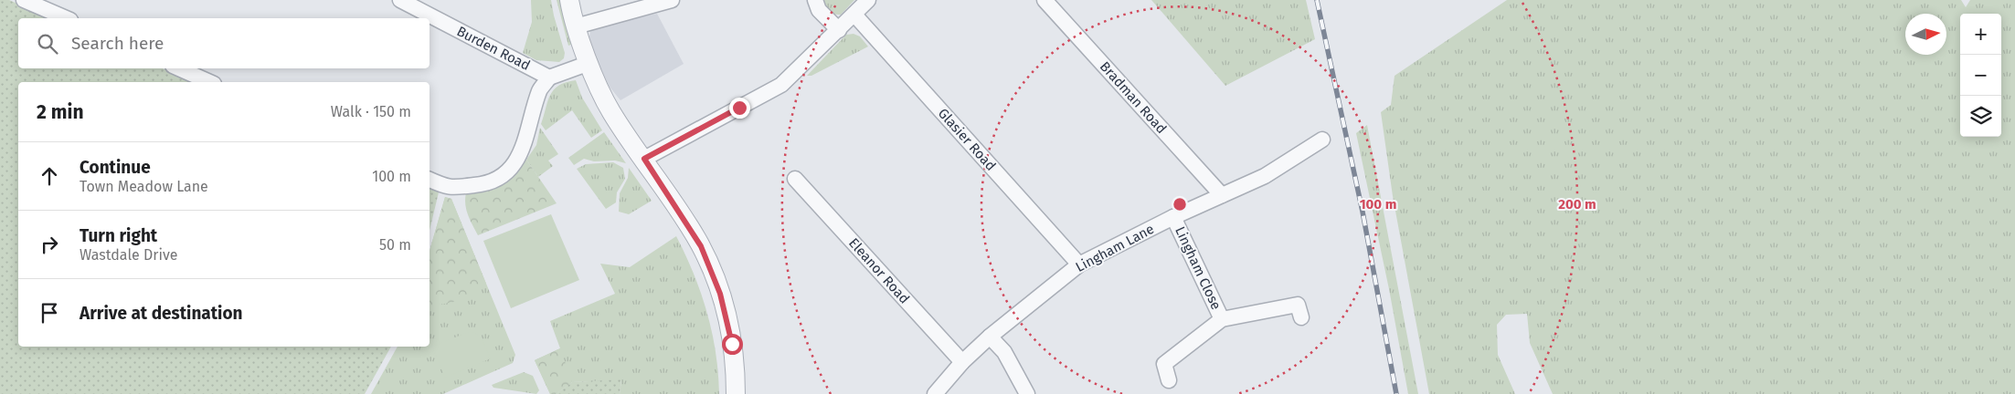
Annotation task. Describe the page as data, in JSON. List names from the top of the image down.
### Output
{
  "streets": {
    "street": [
      "Burden Road",
      "Bradman Road",
      "Glasier Road",
      "Lingham Lane",
      "Lingham Close",
      "Eleanor Road"
    ]
  },
  "crossings": [
    ["Bradman Road", "Lingham Lane"],
    ["Glasier Road", "Lingham Lane"],
    ["Lingham Lane", "Lingham Close"],
    ["Lingham Lane", "Eleanor Road"]
  ],
  "north": "right",
  "page": {
    "map_buttons": ["+", "−"],
    "search": "Search here",
    "heading": ["2 min", "Walk · 150 m"],
    "list": [
      ["Continue", "Town Meadow Lane", "100 m"],
      ["Turn right", "Wastdale Drive", "50 m"],
      "Arrive at destination"
    ]
  },
  "rings": ["100 m", "200 m"]
}
